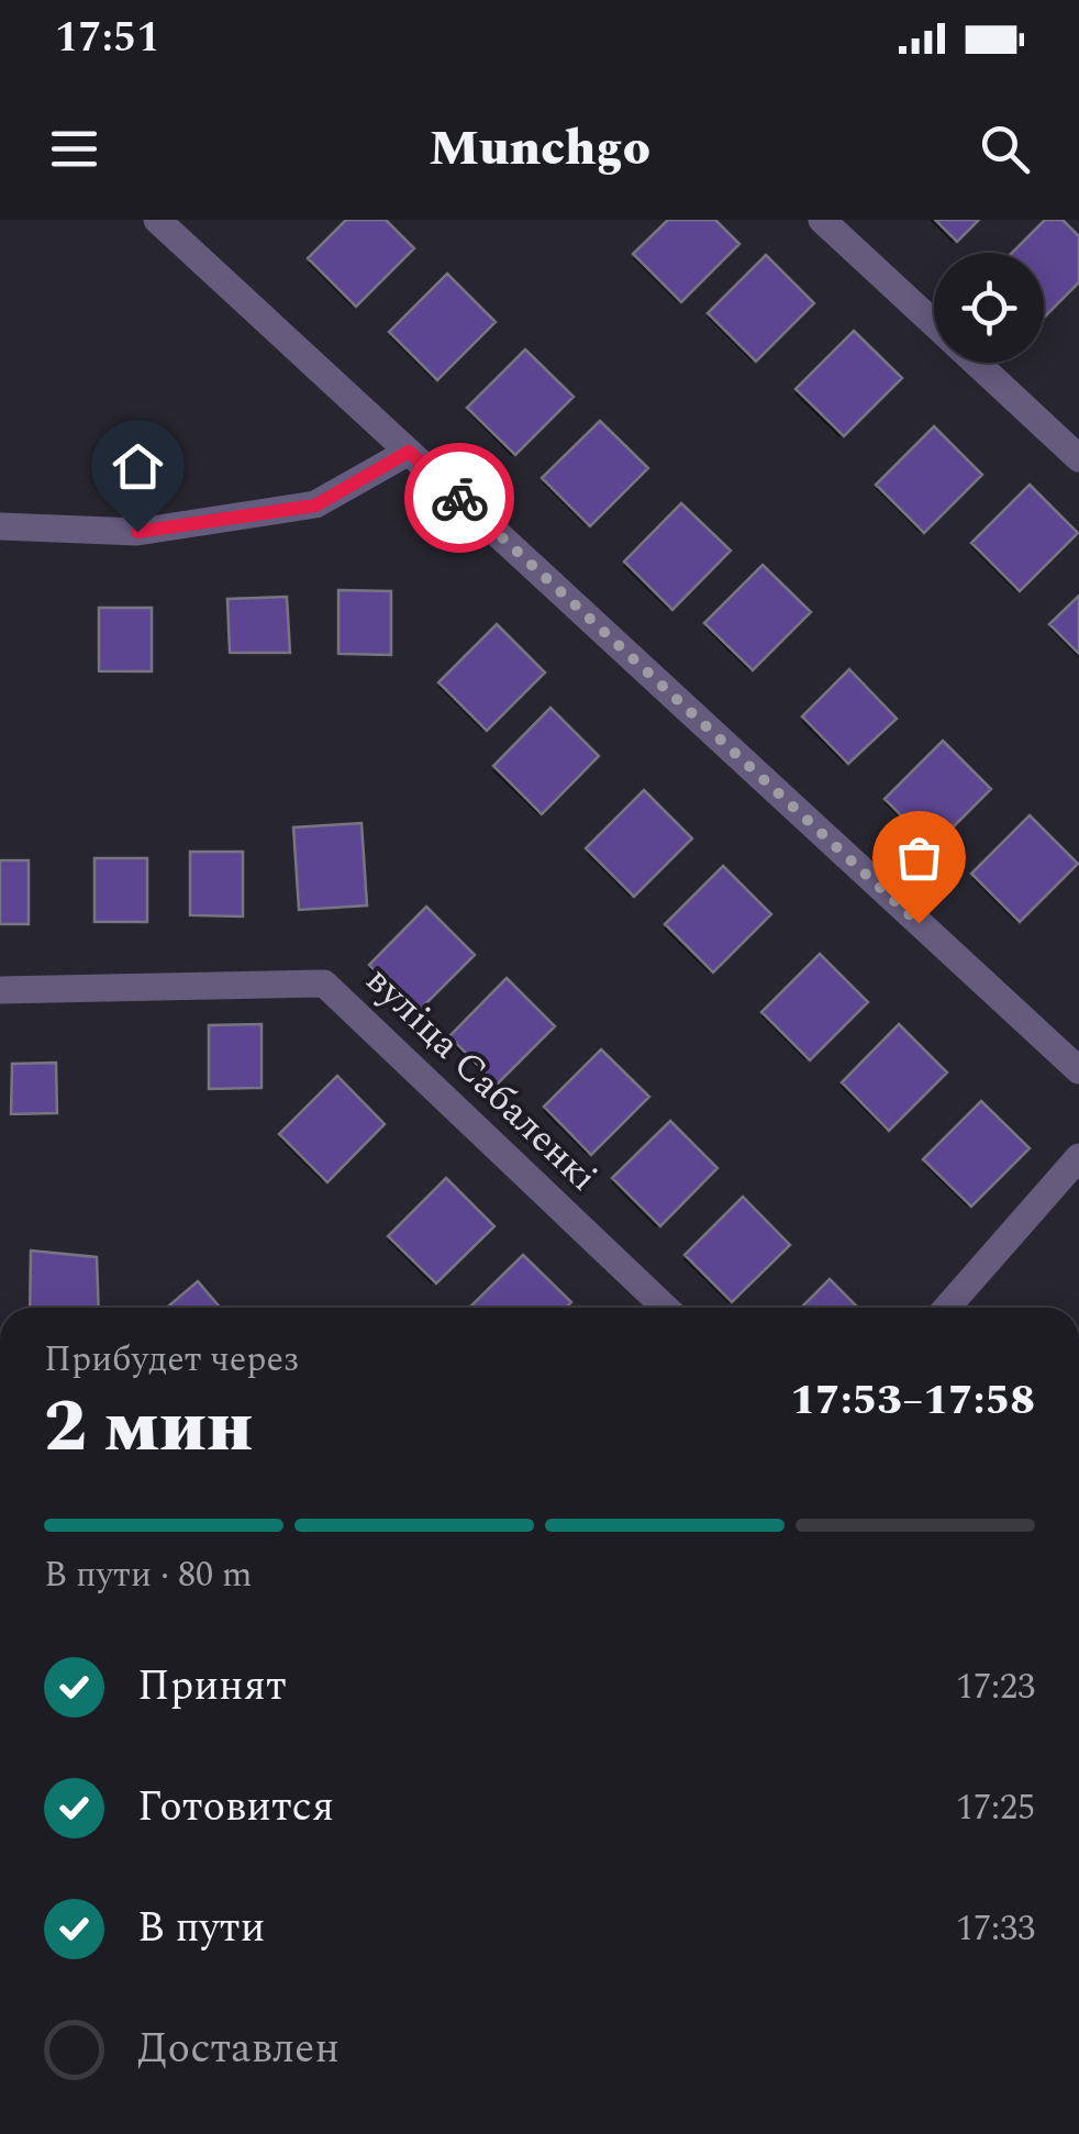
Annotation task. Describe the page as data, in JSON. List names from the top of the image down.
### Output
{
  "streets": {
    "street": ["вуліца Сабаленкі"]
  },
  "page": {
    "status": "17:51",
    "header": "Munchgo",
    "heading": ["2 мин", "Прибудет через", "17:53–17:58"],
    "bar": "В пути · 80 m",
    "list": [
      ["Принят", "17:23"],
      ["Готовится", "17:25"],
      ["В пути", "17:33"],
      "Доставлен"
    ]
  }
}
